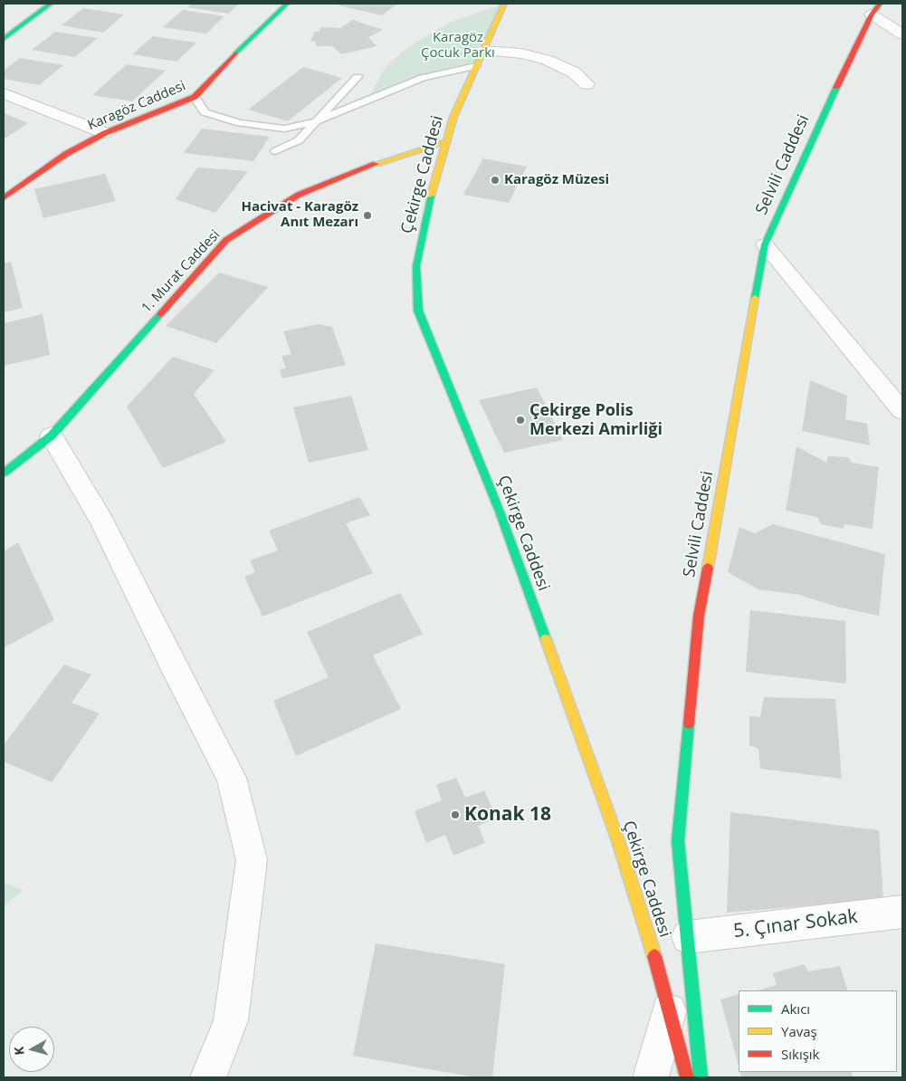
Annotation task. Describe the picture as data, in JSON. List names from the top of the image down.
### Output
{
  "streets": {
    "street": [
      "Karagöz Caddesi",
      "Selvili Caddesi",
      "Çekirge Caddesi",
      "1. Murat Caddesi",
      "5. Çınar Sokak"
    ]
  },
  "crossings": [
    ["Selvili Caddesi", "5. Çınar Sokak"],
    ["Çekirge Caddesi", "1. Murat Caddesi"]
  ],
  "parks": ["Karagöz Çocuk Parkı"],
  "places": [
    "Karagöz Müzesi",
    "Hacivat - Karagöz Anıt Mezarı",
    "Çekirge Polis Merkezi Amirliği",
    "Konak 18"
  ],
  "legend": ["Akıcı", "Yavaş", "Sıkışık"],
  "north": "left"
}
